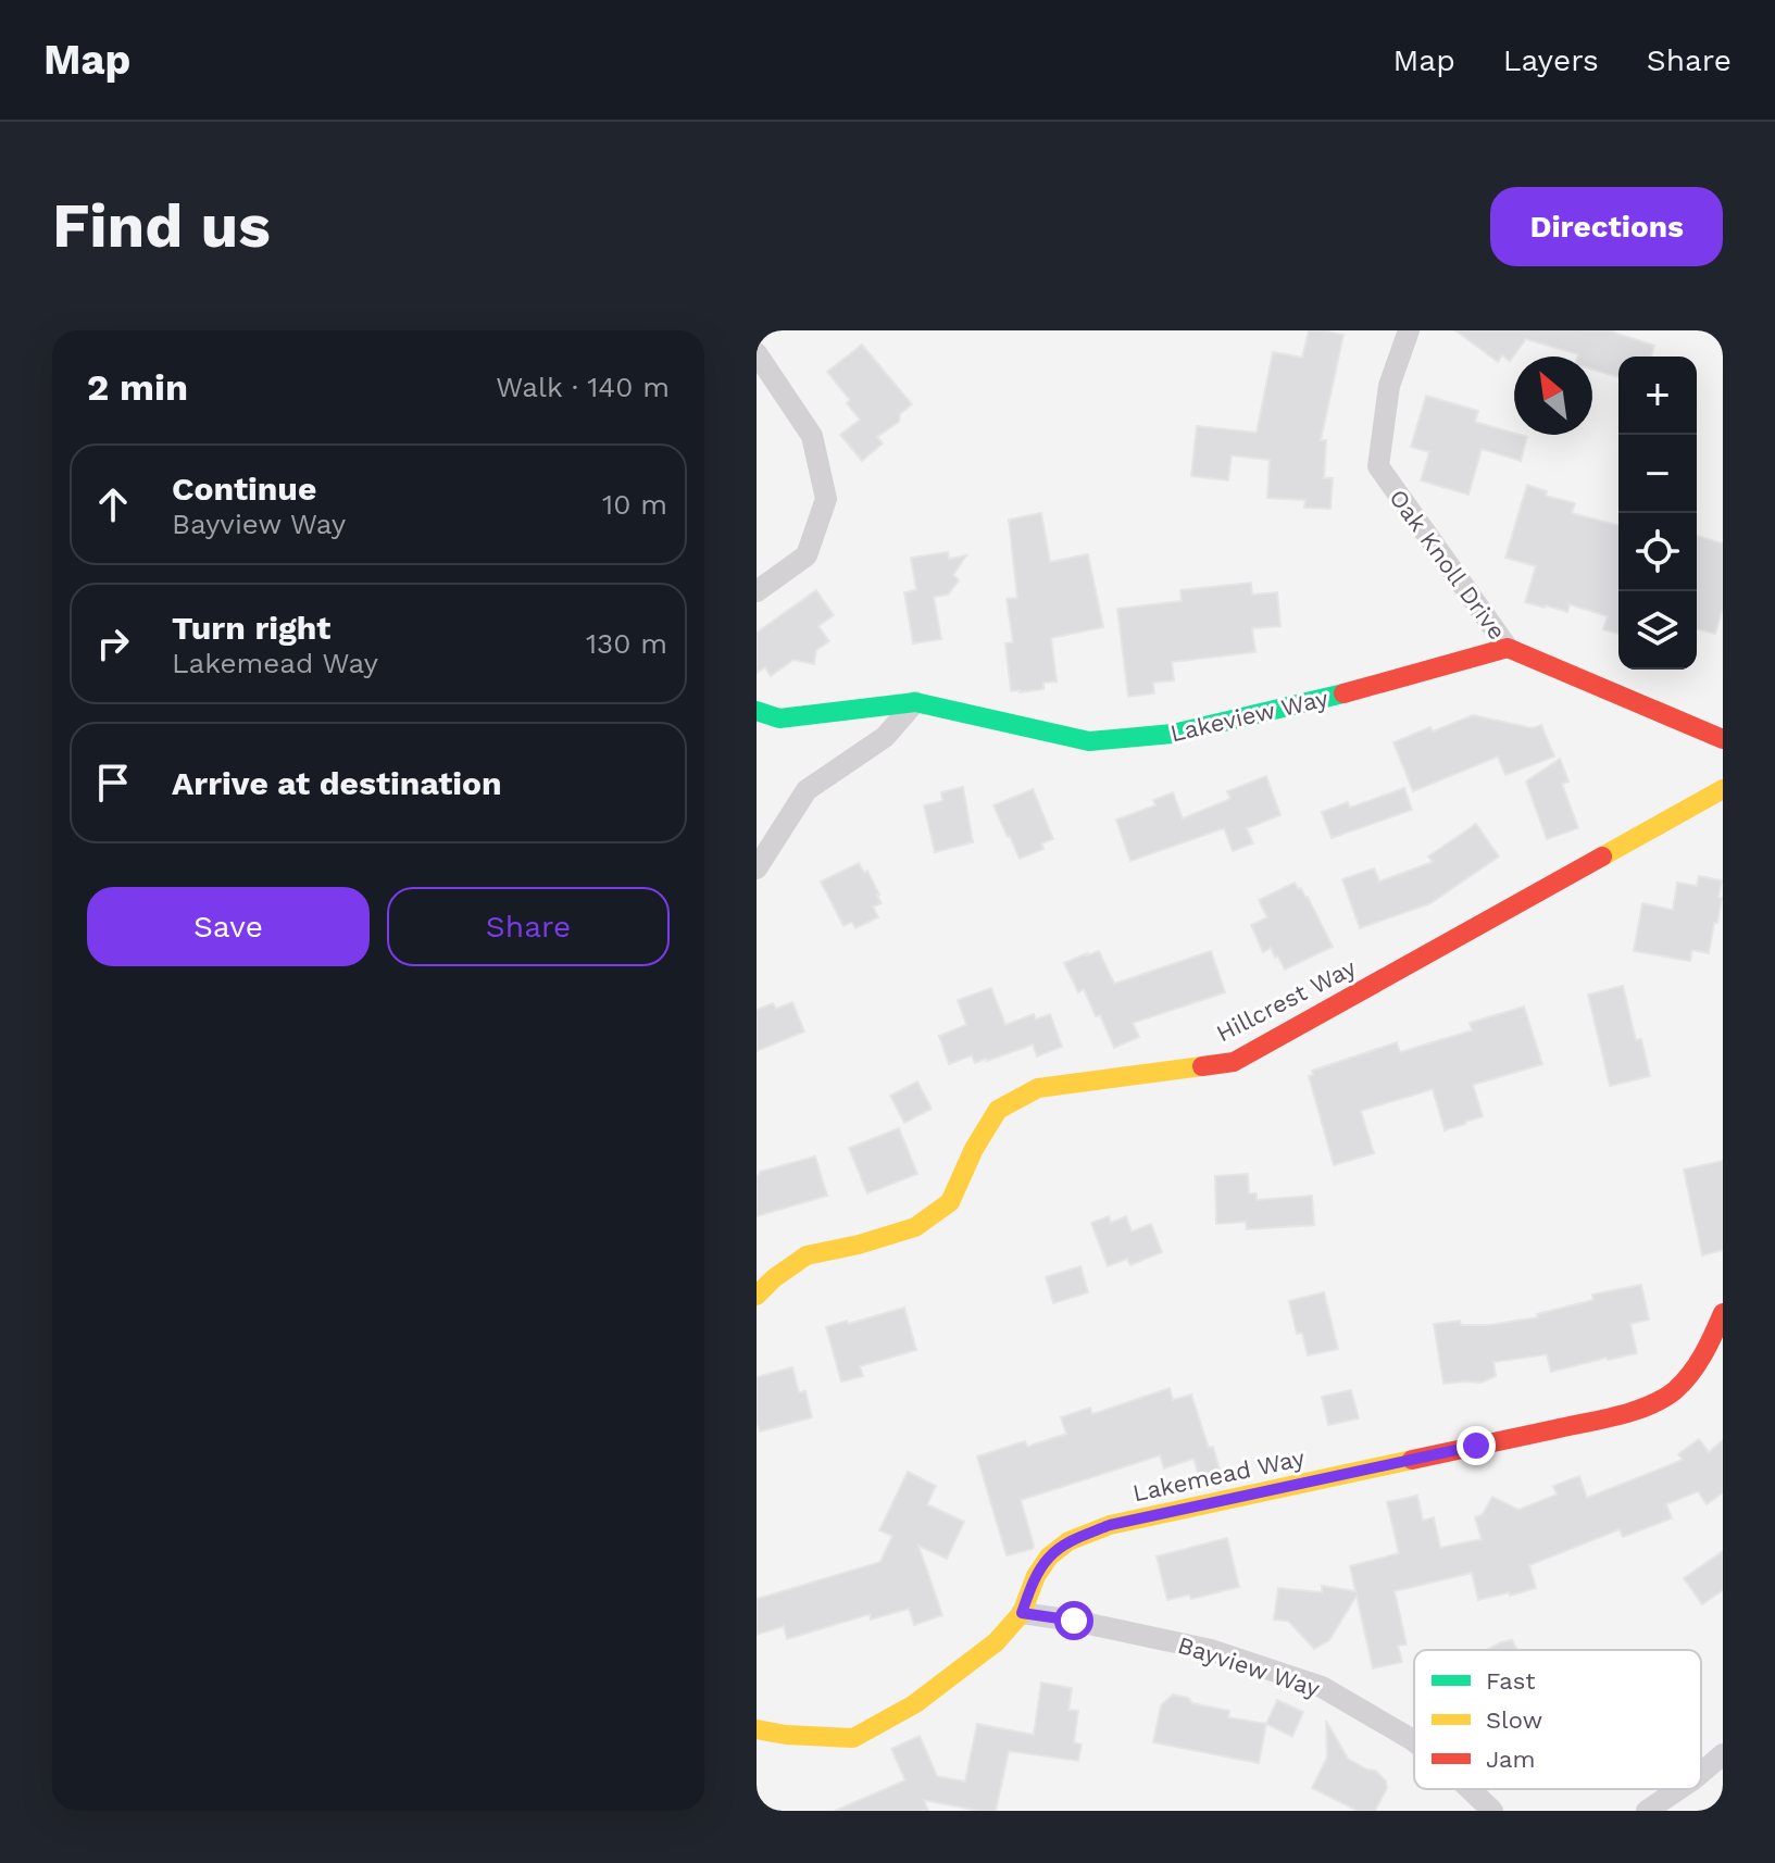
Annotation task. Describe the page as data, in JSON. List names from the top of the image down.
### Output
{
  "streets": {
    "street": [
      "Oak Knoll Drive",
      "Lakeview Way",
      "Hillcrest Way",
      "Lakemead Way",
      "Bayview Way"
    ]
  },
  "crossings": [
    ["Oak Knoll Drive", "Lakeview Way"],
    ["Lakemead Way", "Bayview Way"]
  ],
  "legend": ["Fast", "Slow", "Jam"],
  "north": "top left",
  "page": {
    "header": "Map",
    "nav": ["Map", "Layers", "Share"],
    "buttons": [
      "Directions",
      ["Save", "Share"]
    ],
    "title": "Find us",
    "heading": ["2 min", "Walk · 140 m"],
    "map_buttons": ["+", "−"],
    "list": [
      ["Continue", "Bayview Way", "10 m"],
      ["Turn right", "Lakemead Way", "130 m"],
      "Arrive at destination"
    ]
  }
}
